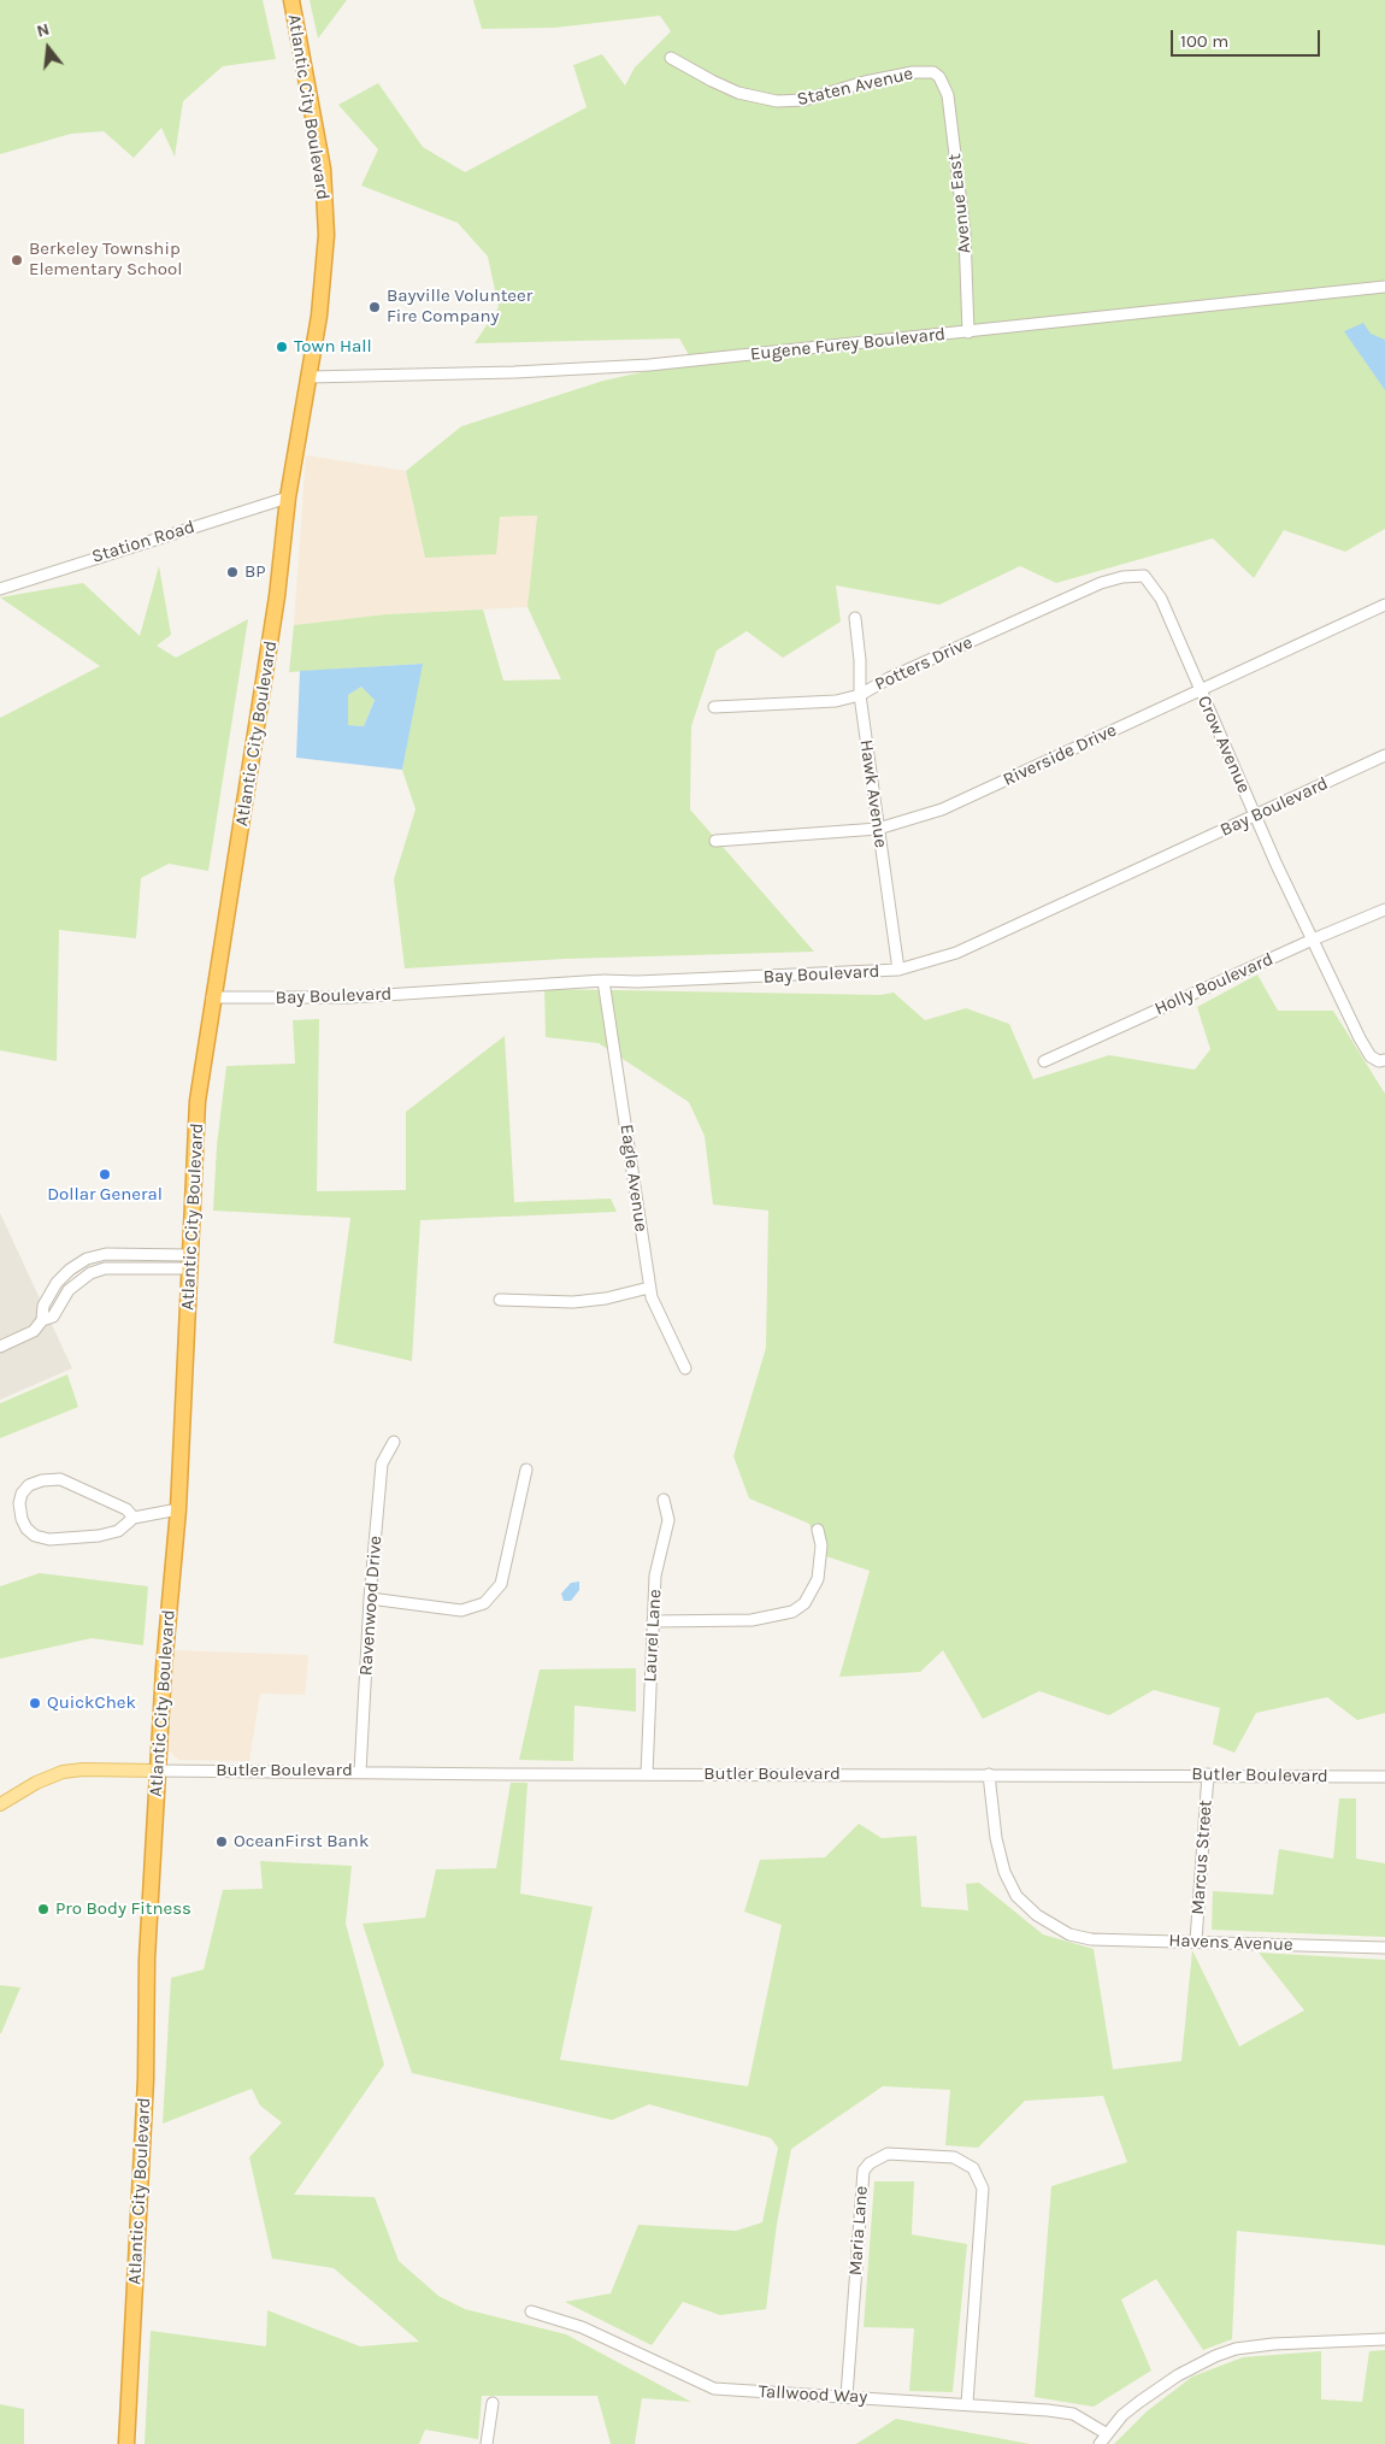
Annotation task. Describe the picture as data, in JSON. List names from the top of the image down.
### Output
{
  "streets": {
    "highway": ["Atlantic City Boulevard"],
    "street": [
      "Staten Avenue",
      "Avenue East",
      "Eugene Furey Boulevard",
      "Station Road",
      "Potters Drive",
      "Crow Avenue",
      "Riverside Drive",
      "Hawk Avenue",
      "Bay Boulevard",
      "Holly Boulevard",
      "Eagle Avenue",
      "Ravenwood Drive",
      "Laurel Lane",
      "Butler Boulevard",
      "Marcus Street",
      "Havens Avenue",
      "Maria Lane",
      "Tallwood Way"
    ]
  },
  "crossings": [
    ["Staten Avenue", "Avenue East"],
    ["Atlantic City Boulevard", "Eugene Furey Boulevard"],
    ["Atlantic City Boulevard", "Station Road"],
    ["Atlantic City Boulevard", "Bay Boulevard"],
    ["Atlantic City Boulevard", "Butler Boulevard"],
    ["Avenue East", "Eugene Furey Boulevard"],
    ["Potters Drive", "Crow Avenue"],
    ["Potters Drive", "Hawk Avenue"],
    ["Crow Avenue", "Riverside Drive"],
    ["Crow Avenue", "Bay Boulevard"],
    ["Crow Avenue", "Holly Boulevard"],
    ["Riverside Drive", "Hawk Avenue"],
    ["Hawk Avenue", "Bay Boulevard"],
    ["Bay Boulevard", "Eagle Avenue"],
    ["Ravenwood Drive", "Butler Boulevard"],
    ["Laurel Lane", "Butler Boulevard"],
    ["Butler Boulevard", "Marcus Street"],
    ["Butler Boulevard", "Havens Avenue"],
    ["Marcus Street", "Havens Avenue"],
    ["Maria Lane", "Tallwood Way"]
  ],
  "places": [
    "Berkeley Township Elementary School",
    "Bayville Volunteer Fire Company",
    "Town Hall",
    "BP",
    "Dollar General",
    "QuickChek",
    "OceanFirst Bank",
    "Pro Body Fitness"
  ],
  "scale_bar": "100 m",
  "north": "top"
}
